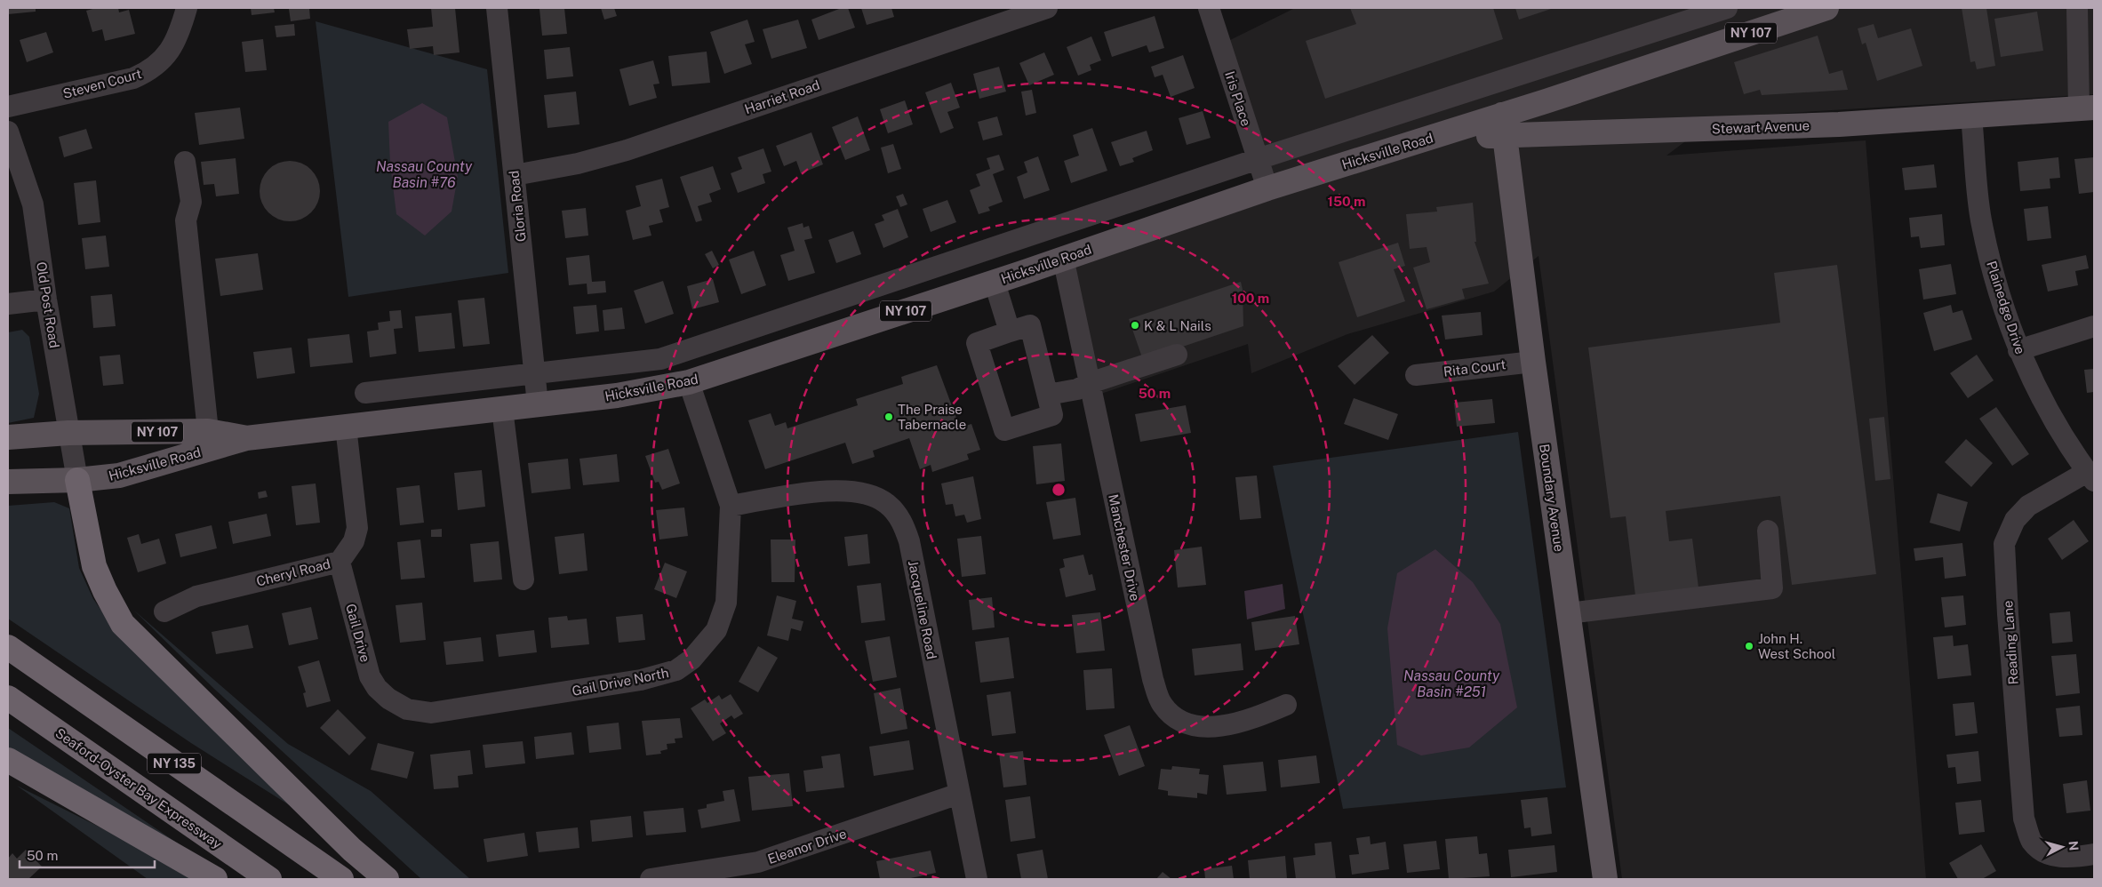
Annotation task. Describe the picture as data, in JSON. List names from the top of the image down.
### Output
{
  "streets": {
    "highway": ["NY 135", "Seaford-Oyster Bay Expressway"],
    "main road": [
      "NY 107",
      "Stewart Avenue",
      "Hicksville Road",
      "Boundary Avenue"
    ],
    "street": [
      "Steven Court",
      "Harriet Road",
      "Iris Place",
      "Gloria Road",
      "Old Post Road",
      "Plainedge Drive",
      "Rita Court",
      "Manchester Drive",
      "Cheryl Road",
      "Jacqueline Road",
      "Gail Drive",
      "Reading Lane",
      "Gail Drive North",
      "Eleanor Drive"
    ]
  },
  "crossings": [
    ["Harriet Road", "Gloria Road"],
    ["Iris Place", "Hicksville Road"],
    ["Stewart Avenue", "Hicksville Road"],
    ["Stewart Avenue", "Plainedge Drive"],
    ["Stewart Avenue", "Boundary Avenue"],
    ["Hicksville Road", "Gloria Road"],
    ["Hicksville Road", "Old Post Road"],
    ["Hicksville Road", "Boundary Avenue"],
    ["Hicksville Road", "Manchester Drive"],
    ["Hicksville Road", "Cheryl Road"],
    ["Hicksville Road", "Gail Drive North"],
    ["Plainedge Drive", "Reading Lane"],
    ["Rita Court", "Boundary Avenue"],
    ["Cheryl Road", "Gail Drive"],
    ["Jacqueline Road", "Gail Drive North"],
    ["Jacqueline Road", "Eleanor Drive"],
    ["Gail Drive", "Gail Drive North"]
  ],
  "water": ["Nassau County Basin #76", "Nassau County Basin #251"],
  "places": ["K & L Nails", "The Praise Tabernacle", "John H. West School"],
  "scale_bar": "50 m",
  "north": "right",
  "rings": ["150 m", "100 m", "50 m"]
}
